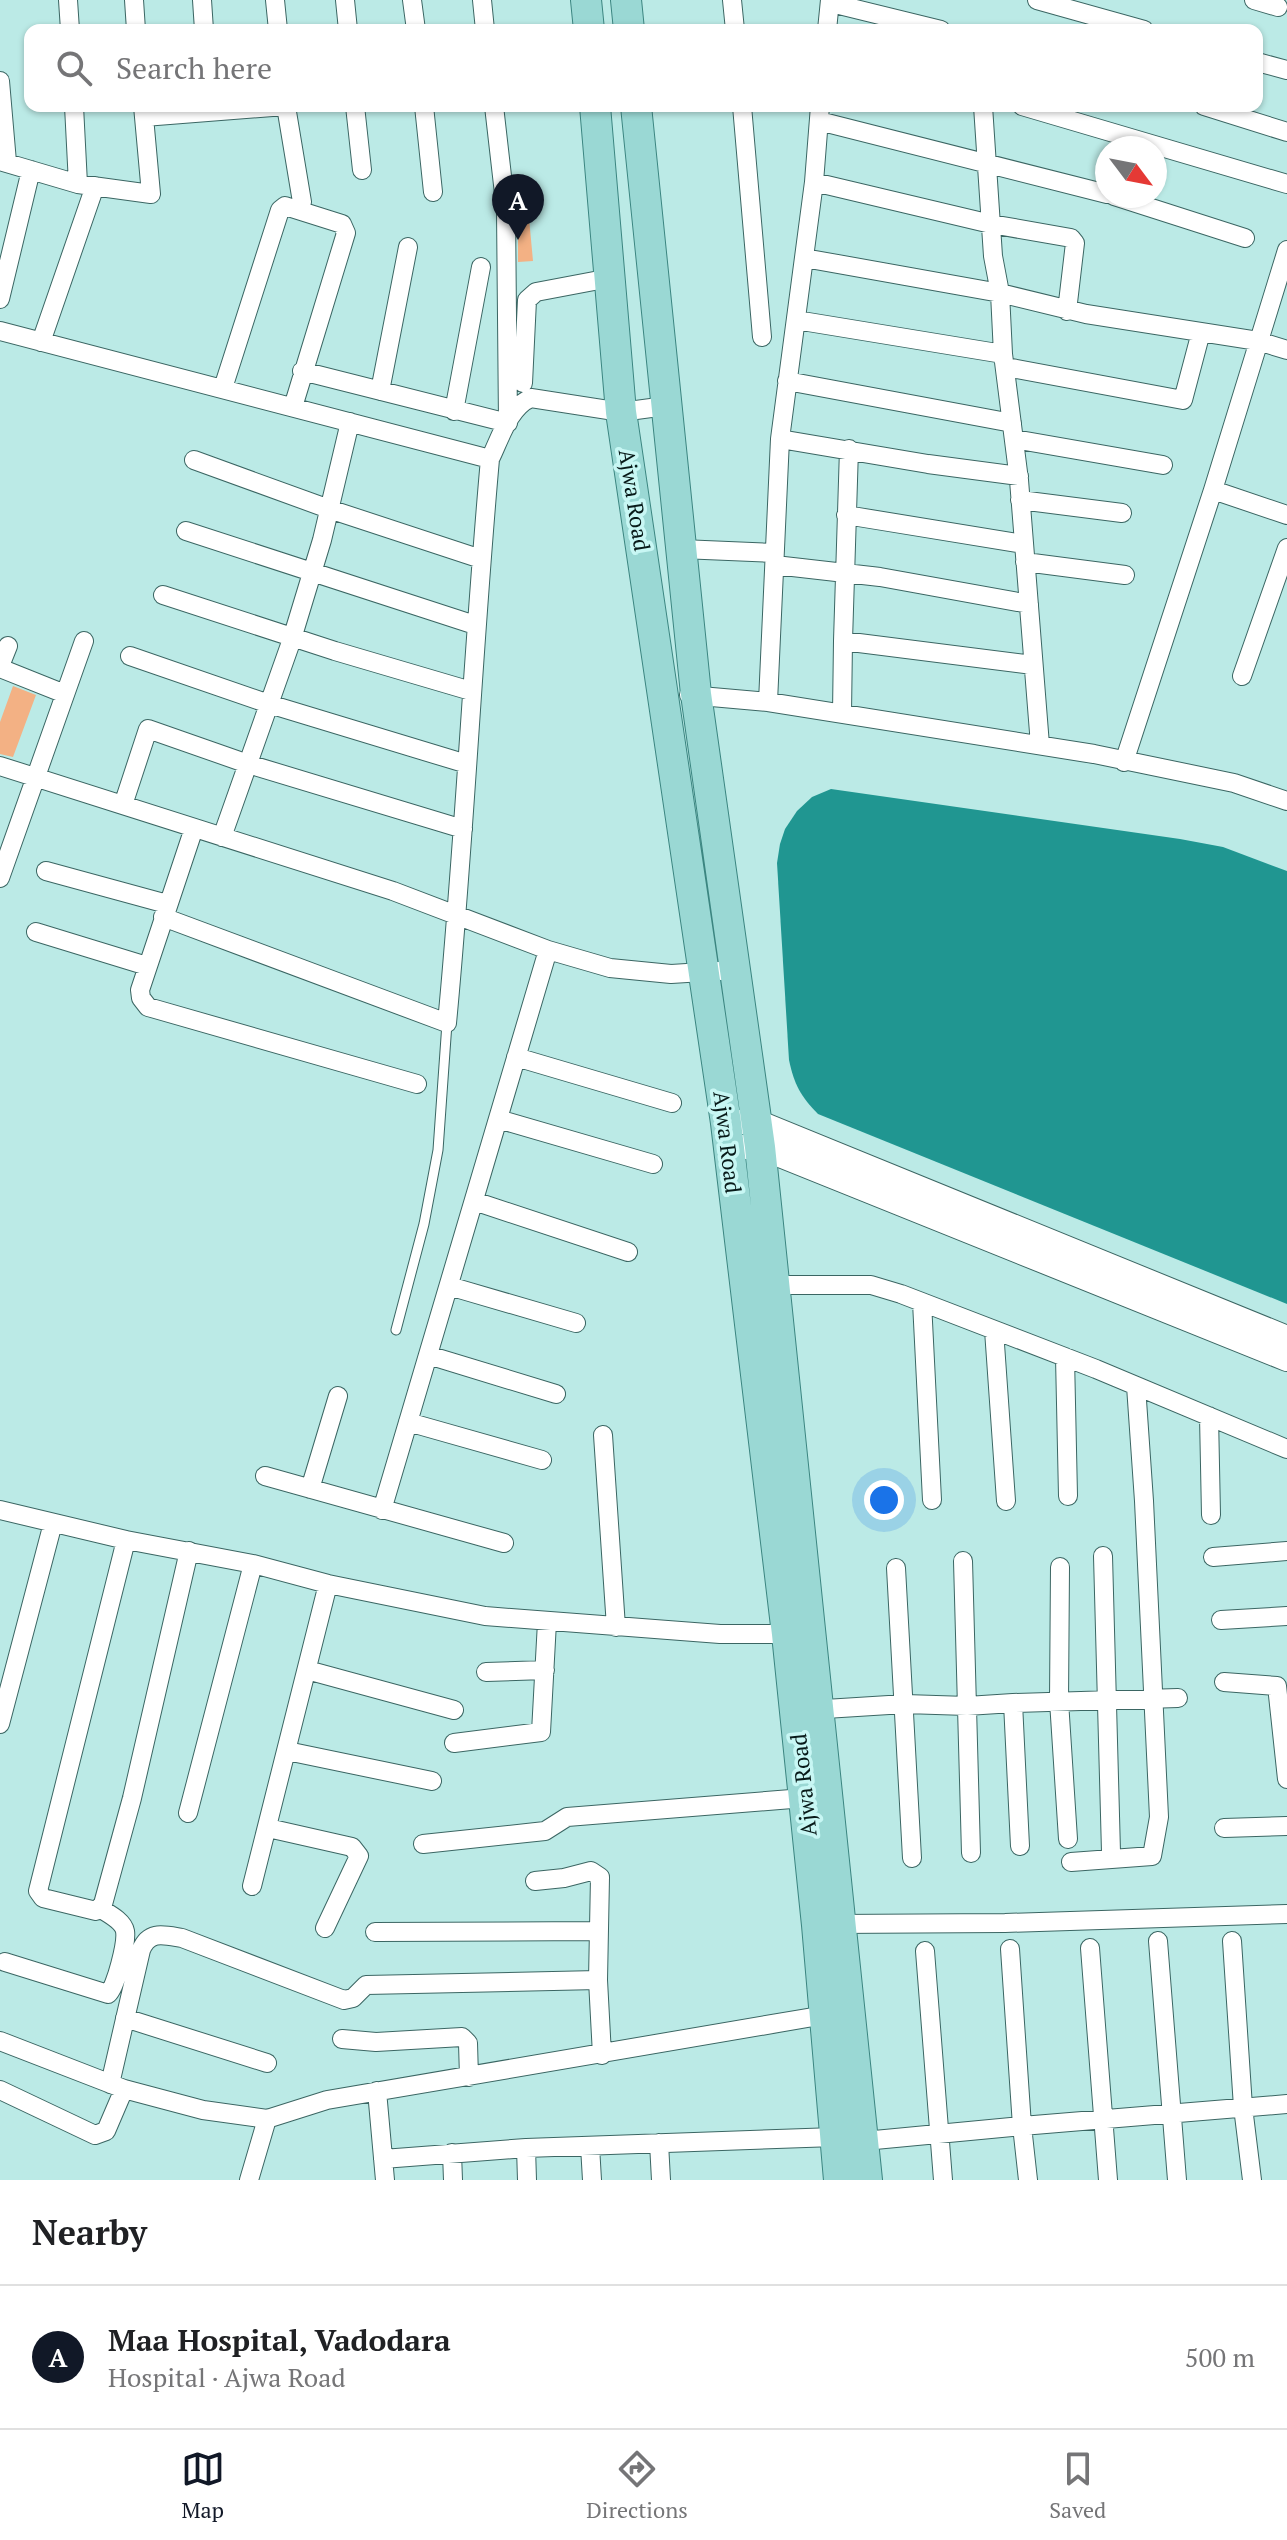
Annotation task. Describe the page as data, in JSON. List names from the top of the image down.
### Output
{
  "streets": {
    "main road": ["Ajwa Road"]
  },
  "north": "bottom right",
  "page": {
    "search": "Search here",
    "pins": "A",
    "heading": "Nearby",
    "list": [
      {
        "mark": "A",
        "name": "Maa Hospital, Vadodara",
        "note": "Hospital · Ajwa Road",
        "value": "500 m"
      }
    ],
    "nav": ["Map", "Directions", "Saved"]
  }
}
